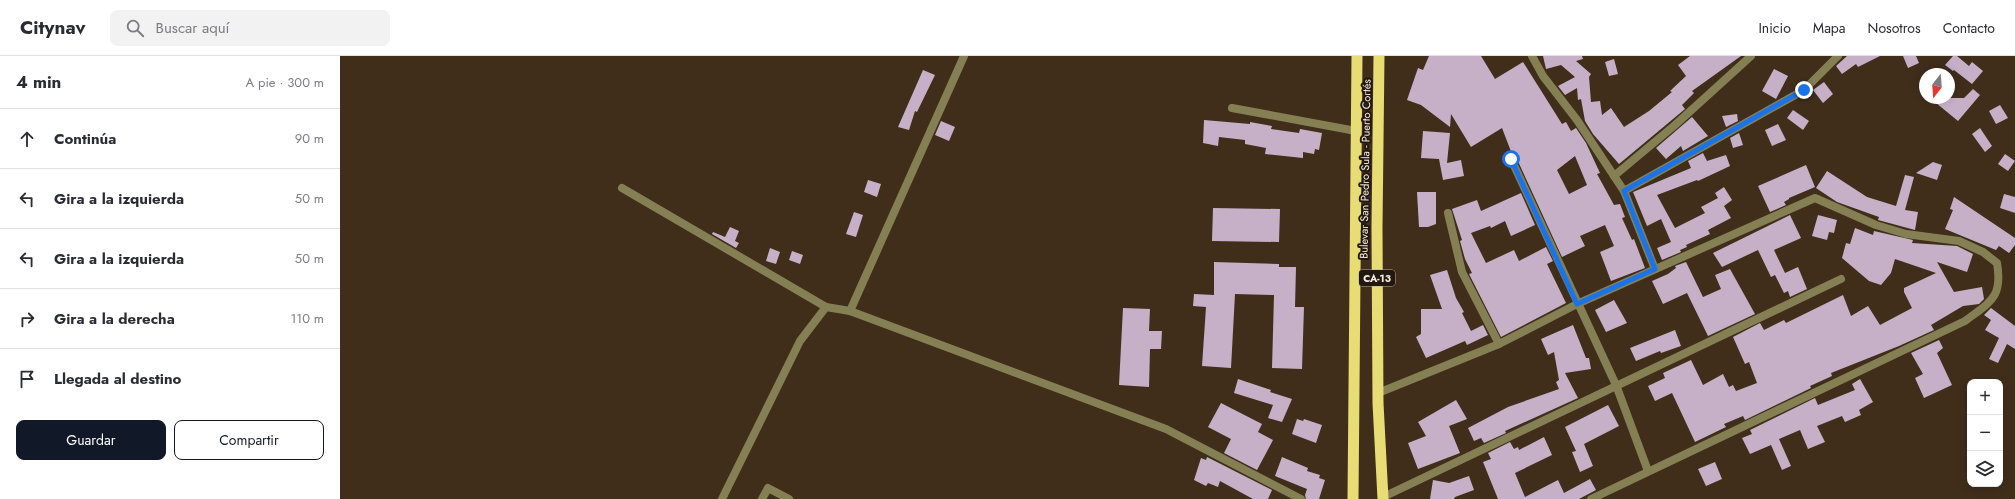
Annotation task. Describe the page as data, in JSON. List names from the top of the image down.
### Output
{
  "streets": {
    "highway": ["Bulevar San Pedro Sula - Puerto Cortés", "CA-13"]
  },
  "north": "bottom",
  "page": {
    "header": "Citynav",
    "search": "Buscar aquí",
    "nav": [
      "Inicio",
      "Mapa",
      "Nosotros",
      "Contacto"
    ],
    "heading": ["4 min", "A pie · 300 m"],
    "list": [
      ["Continúa", "90 m"],
      ["Gira a la izquierda", "50 m"],
      ["Gira a la izquierda", "50 m"],
      ["Gira a la derecha", "110 m"],
      "Llegada al destino"
    ],
    "map_buttons": ["+", "−"],
    "buttons": ["Guardar", "Compartir"]
  }
}
